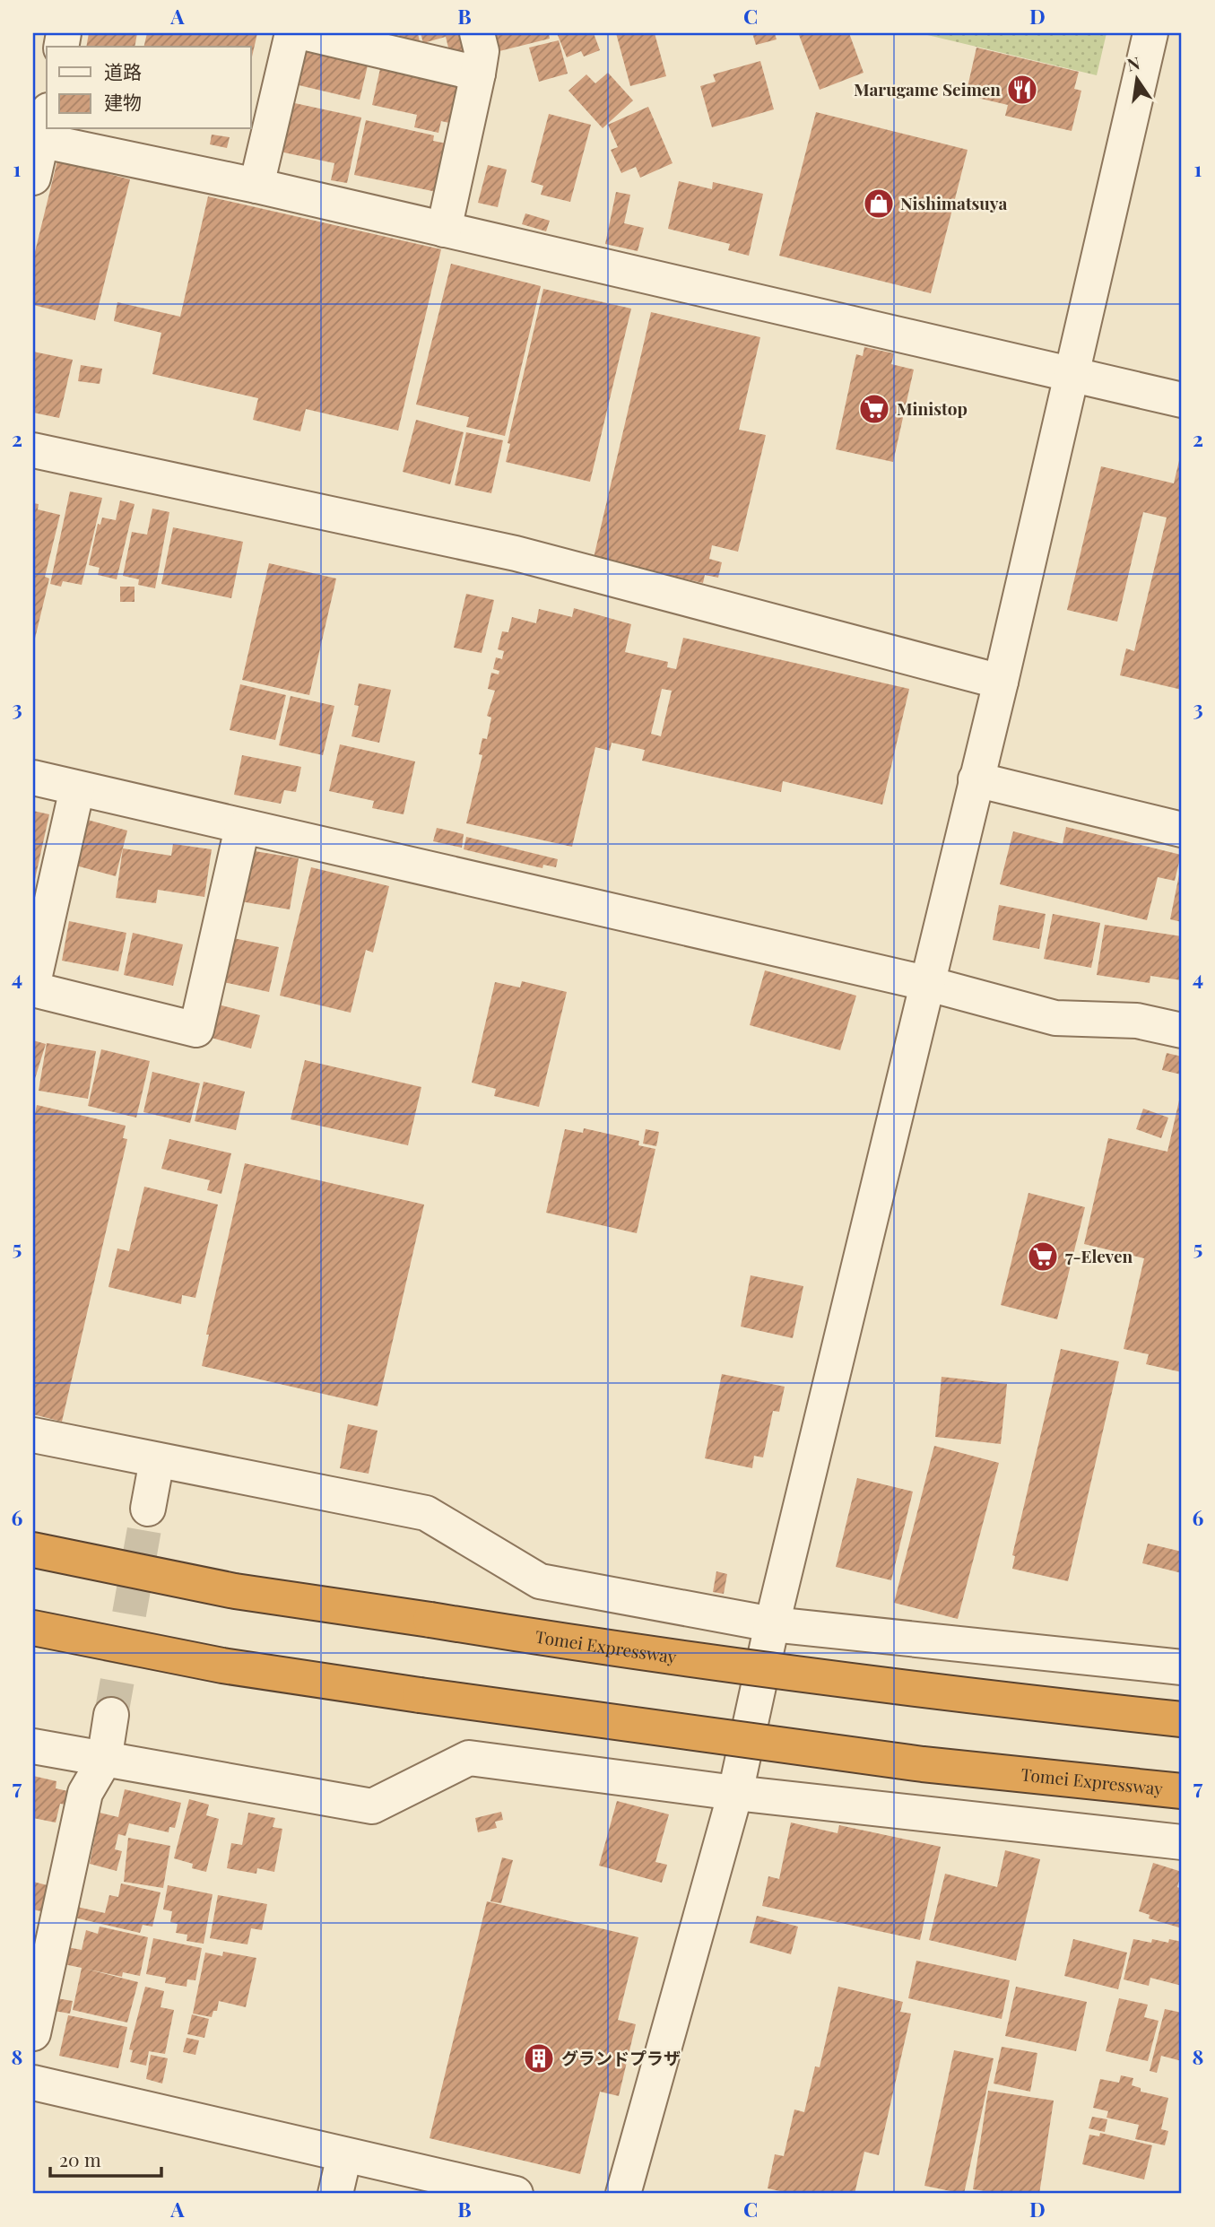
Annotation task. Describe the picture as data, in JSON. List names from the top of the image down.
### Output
{
  "streets": {
    "highway": ["Tomei Expressway"]
  },
  "places": {
    "restaurant": ["Marugame Seimen"],
    "shop": ["Nishimatsuya"],
    "supermarket": ["Ministop", "7-Eleven"],
    "building": ["グランドプラザ"]
  },
  "legend": ["道路", "建物"],
  "scale_bar": "20 m",
  "north": "top",
  "grid": {
    "columns": [
      "A",
      "B",
      "C",
      "D"
    ],
    "rows": [
      "1",
      "2",
      "3",
      "4",
      "5",
      "6",
      "7",
      "8"
    ]
  }
}
